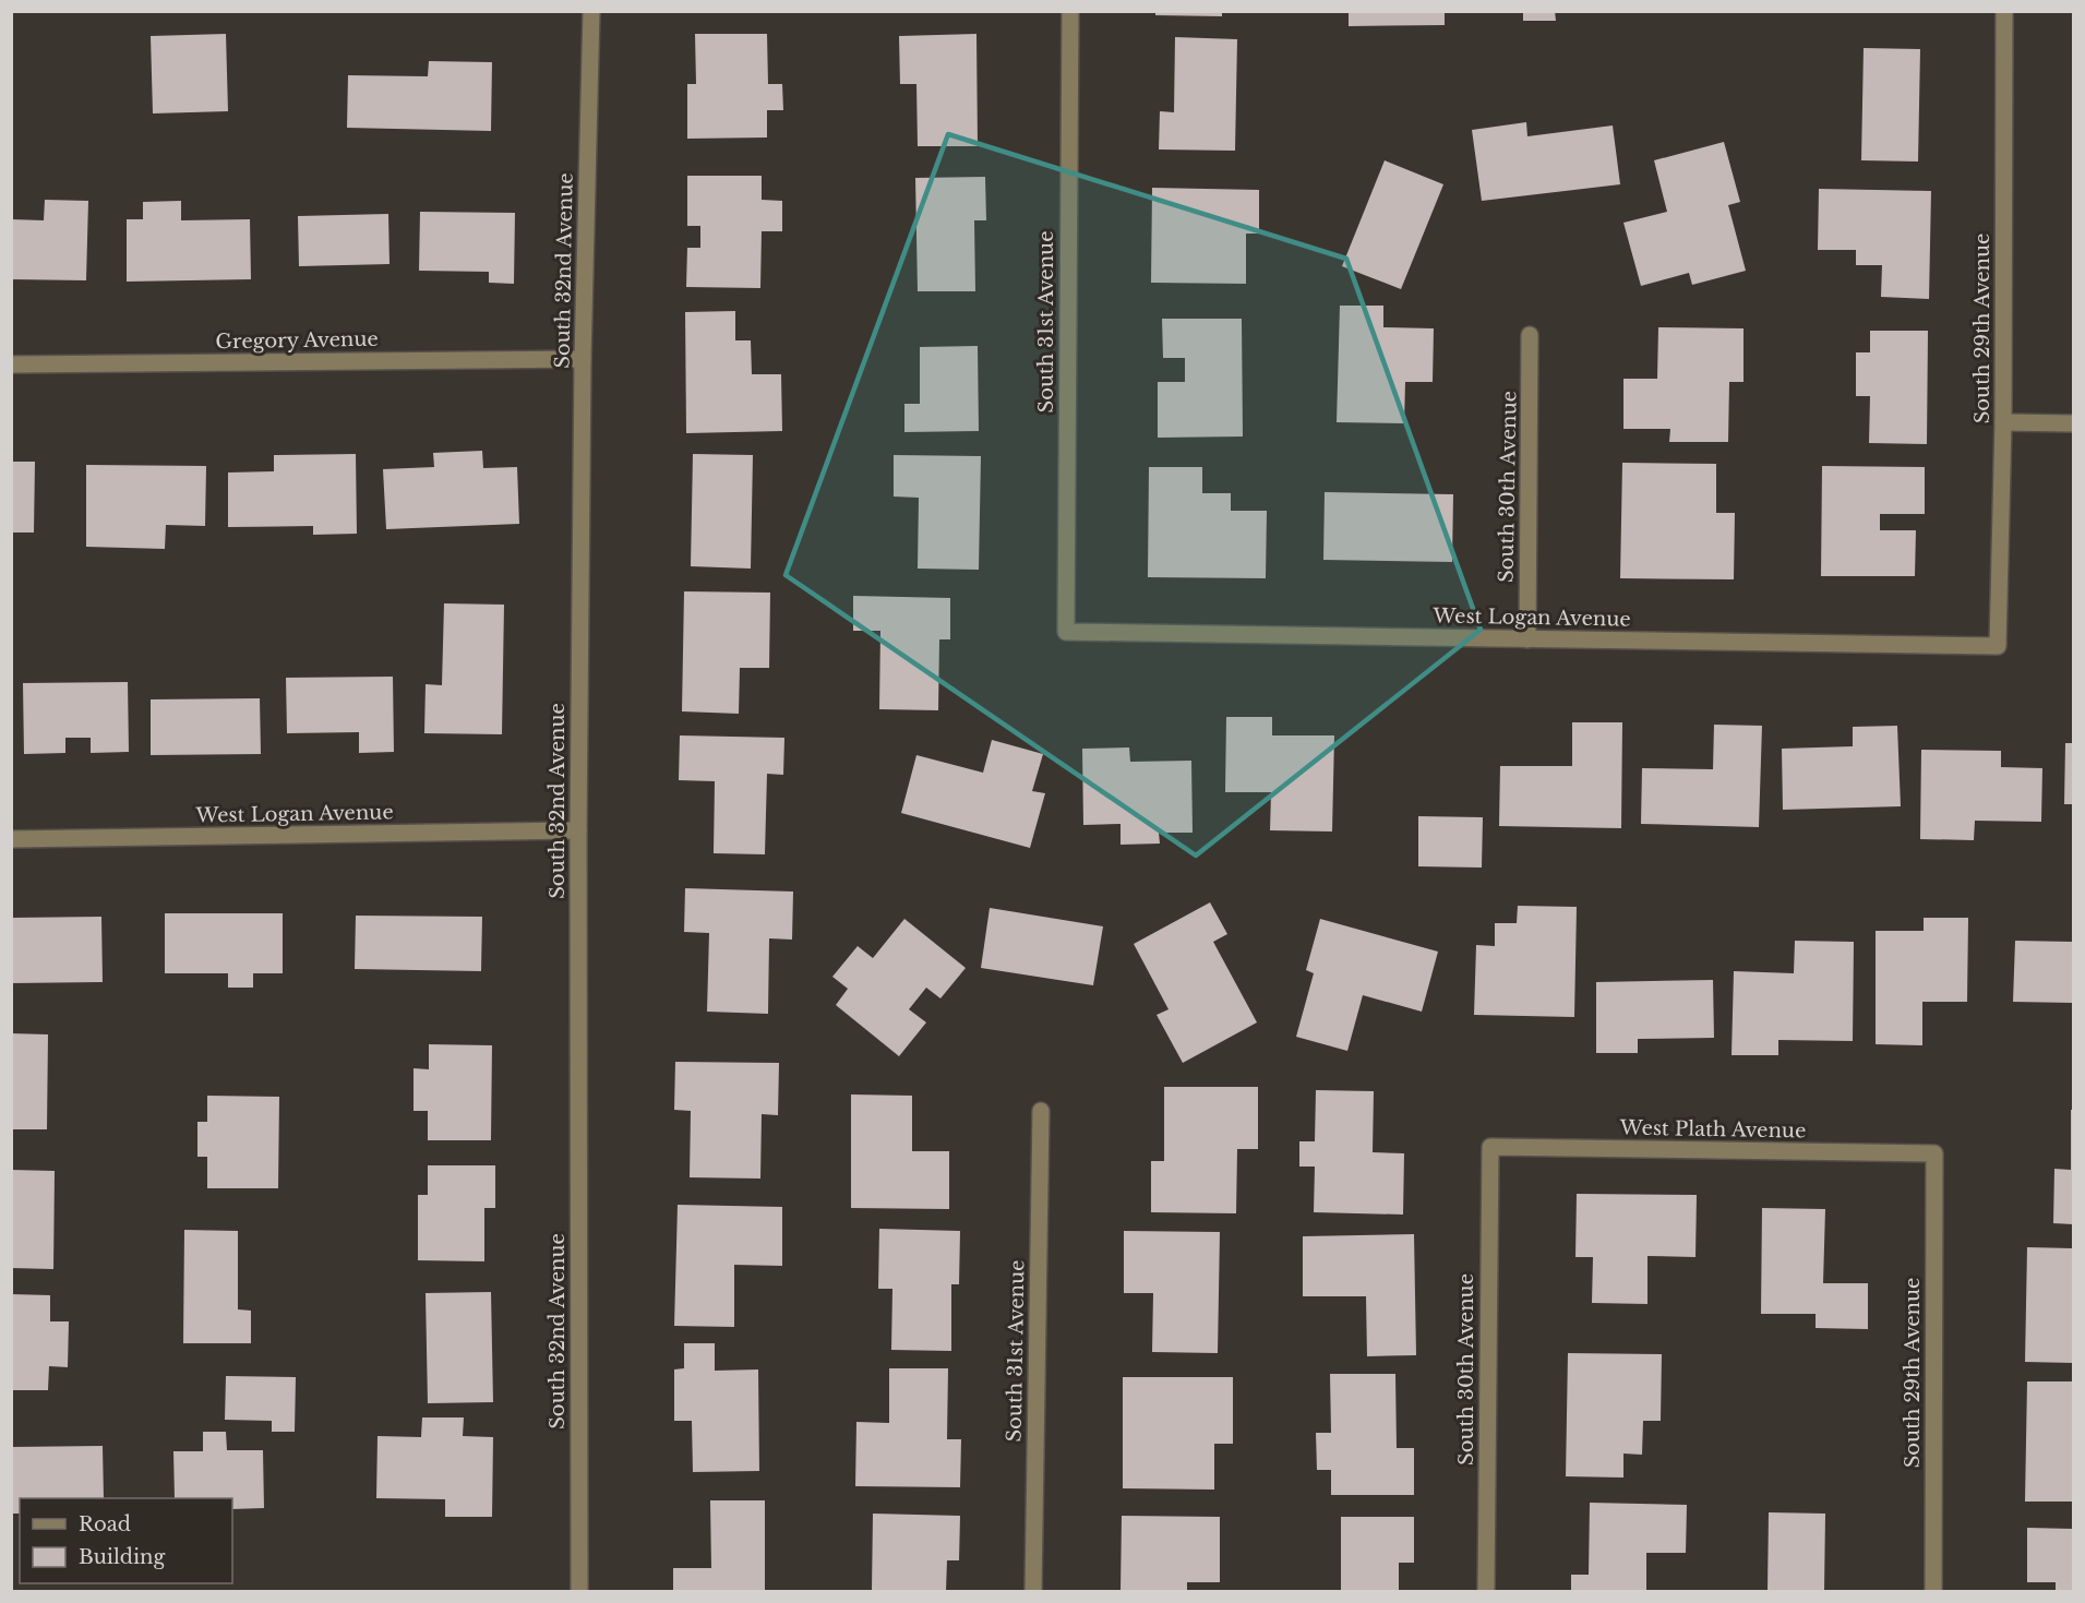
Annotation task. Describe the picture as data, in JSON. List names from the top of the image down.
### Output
{
  "streets": {
    "street": [
      "South 32nd Avenue",
      "South 31st Avenue",
      "South 29th Avenue",
      "Gregory Avenue",
      "South 30th Avenue",
      "West Logan Avenue",
      "West Plath Avenue"
    ]
  },
  "crossings": [
    ["South 32nd Avenue", "Gregory Avenue"],
    ["South 32nd Avenue", "West Logan Avenue"],
    ["South 31st Avenue", "West Logan Avenue"],
    ["South 29th Avenue", "West Logan Avenue"],
    ["South 29th Avenue", "West Plath Avenue"],
    ["South 30th Avenue", "West Logan Avenue"],
    ["South 30th Avenue", "West Plath Avenue"]
  ],
  "legend": ["Road", "Building"]
}
